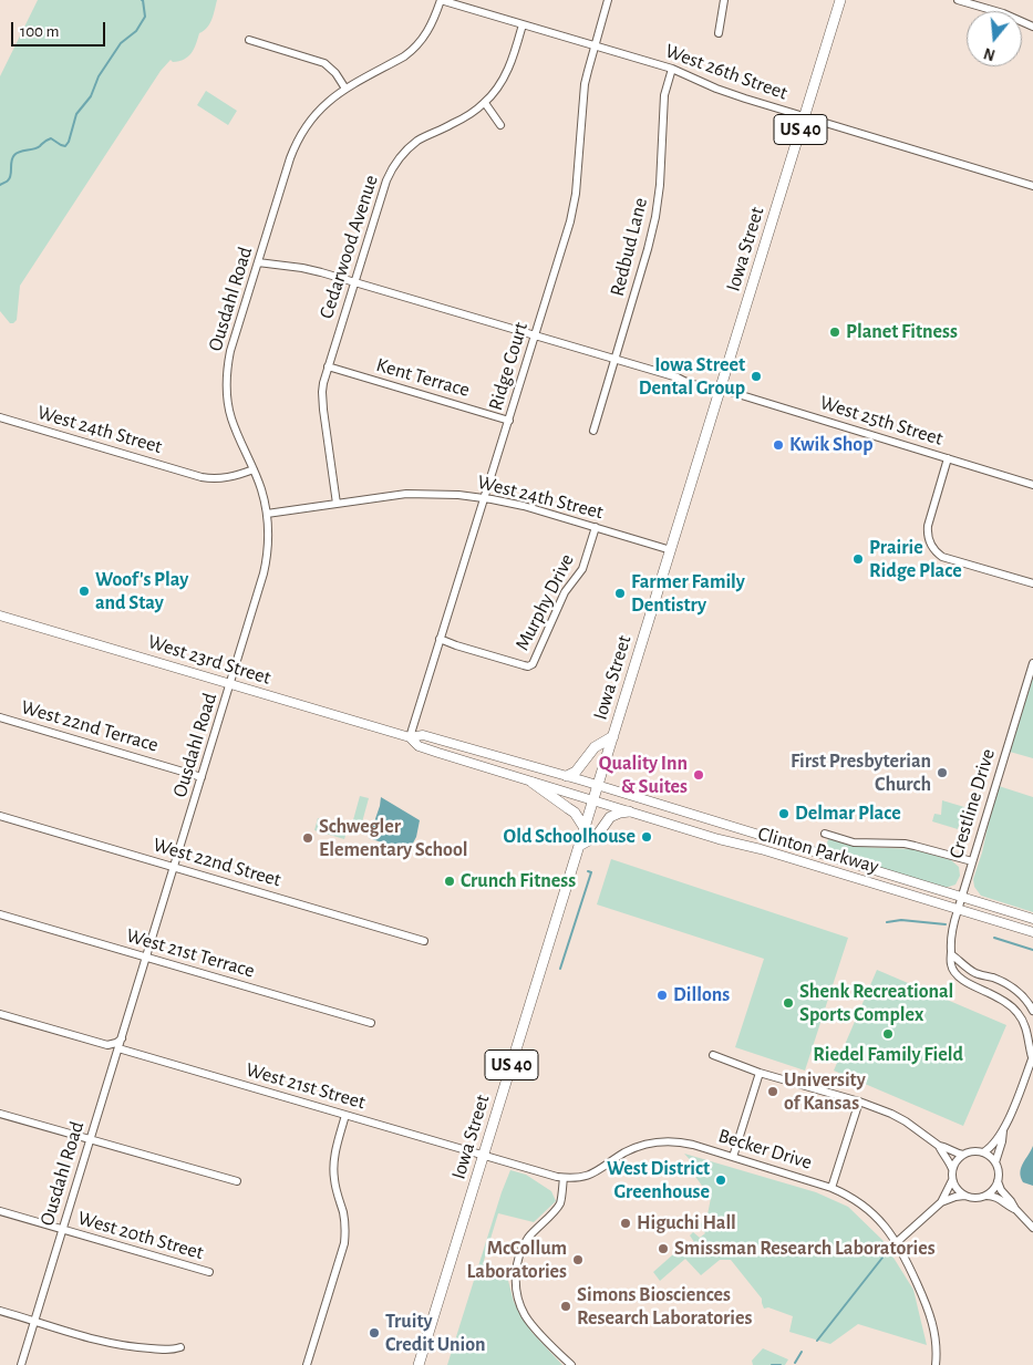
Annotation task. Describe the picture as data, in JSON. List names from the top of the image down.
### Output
{
  "streets": {
    "highway": ["US 40", "Iowa Street"],
    "main road": ["West 23rd Street", "Clinton Parkway"],
    "street": [
      "West 26th Street",
      "Cedarwood Avenue",
      "Redbud Lane",
      "Ousdahl Road",
      "Ridge Court",
      "Kent Terrace",
      "West 25th Street",
      "West 24th Street",
      "Murphy Drive",
      "West 22nd Terrace",
      "Crestline Drive",
      "West 22nd Street",
      "West 21st Terrace",
      "West 21st Street",
      "Becker Drive",
      "West 20th Street"
    ]
  },
  "crossings": [
    ["West 26th Street", "Cedarwood Avenue"],
    ["West 26th Street", "Redbud Lane"],
    ["West 26th Street", "Iowa Street"],
    ["West 26th Street", "Ousdahl Road"],
    ["West 26th Street", "Ridge Court"],
    ["Cedarwood Avenue", "Kent Terrace"],
    ["Cedarwood Avenue", "West 25th Street"],
    ["Cedarwood Avenue", "West 24th Street"],
    ["Redbud Lane", "West 25th Street"],
    ["Iowa Street", "West 25th Street"],
    ["Iowa Street", "West 24th Street"],
    ["Iowa Street", "West 23rd Street"],
    ["Iowa Street", "Clinton Parkway"],
    ["Iowa Street", "West 21st Street"],
    ["Iowa Street", "Becker Drive"],
    ["Ousdahl Road", "West 25th Street"],
    ["Ousdahl Road", "West 24th Street"],
    ["Ousdahl Road", "West 23rd Street"],
    ["Ousdahl Road", "West 22nd Terrace"],
    ["Ousdahl Road", "West 22nd Street"],
    ["Ousdahl Road", "West 21st Terrace"],
    ["Ousdahl Road", "West 21st Street"],
    ["Ousdahl Road", "West 20th Street"],
    ["Ridge Court", "Kent Terrace"],
    ["Ridge Court", "West 25th Street"],
    ["Ridge Court", "West 24th Street"],
    ["Ridge Court", "Murphy Drive"],
    ["Ridge Court", "West 23rd Street"],
    ["West 24th Street", "Murphy Drive"],
    ["West 23rd Street", "Clinton Parkway"],
    ["Crestline Drive", "Clinton Parkway"],
    ["West 21st Street", "Becker Drive"]
  ],
  "places": [
    "Planet Fitness",
    "Iowa Street Dental Group",
    "Kwik Shop",
    "Prairie Ridge Place",
    "Woof's Play and Stay",
    "Farmer Family Dentistry",
    "First Presbyterian Church",
    "Quality Inn & Suites",
    "Delmar Place",
    "Old Schoolhouse",
    "Schwegler Elementary School",
    "Crunch Fitness",
    "Dillons",
    "Shenk Recreational Sports Complex",
    "Riedel Family Field",
    "University of Kansas",
    "West District Greenhouse",
    "Higuchi Hall",
    "Smissman Research Laboratories",
    "McCollum Laboratories",
    "Simons Biosciences Research Laboratories",
    "Truity Credit Union"
  ],
  "scale_bar": "100 m",
  "north": "bottom"
}
